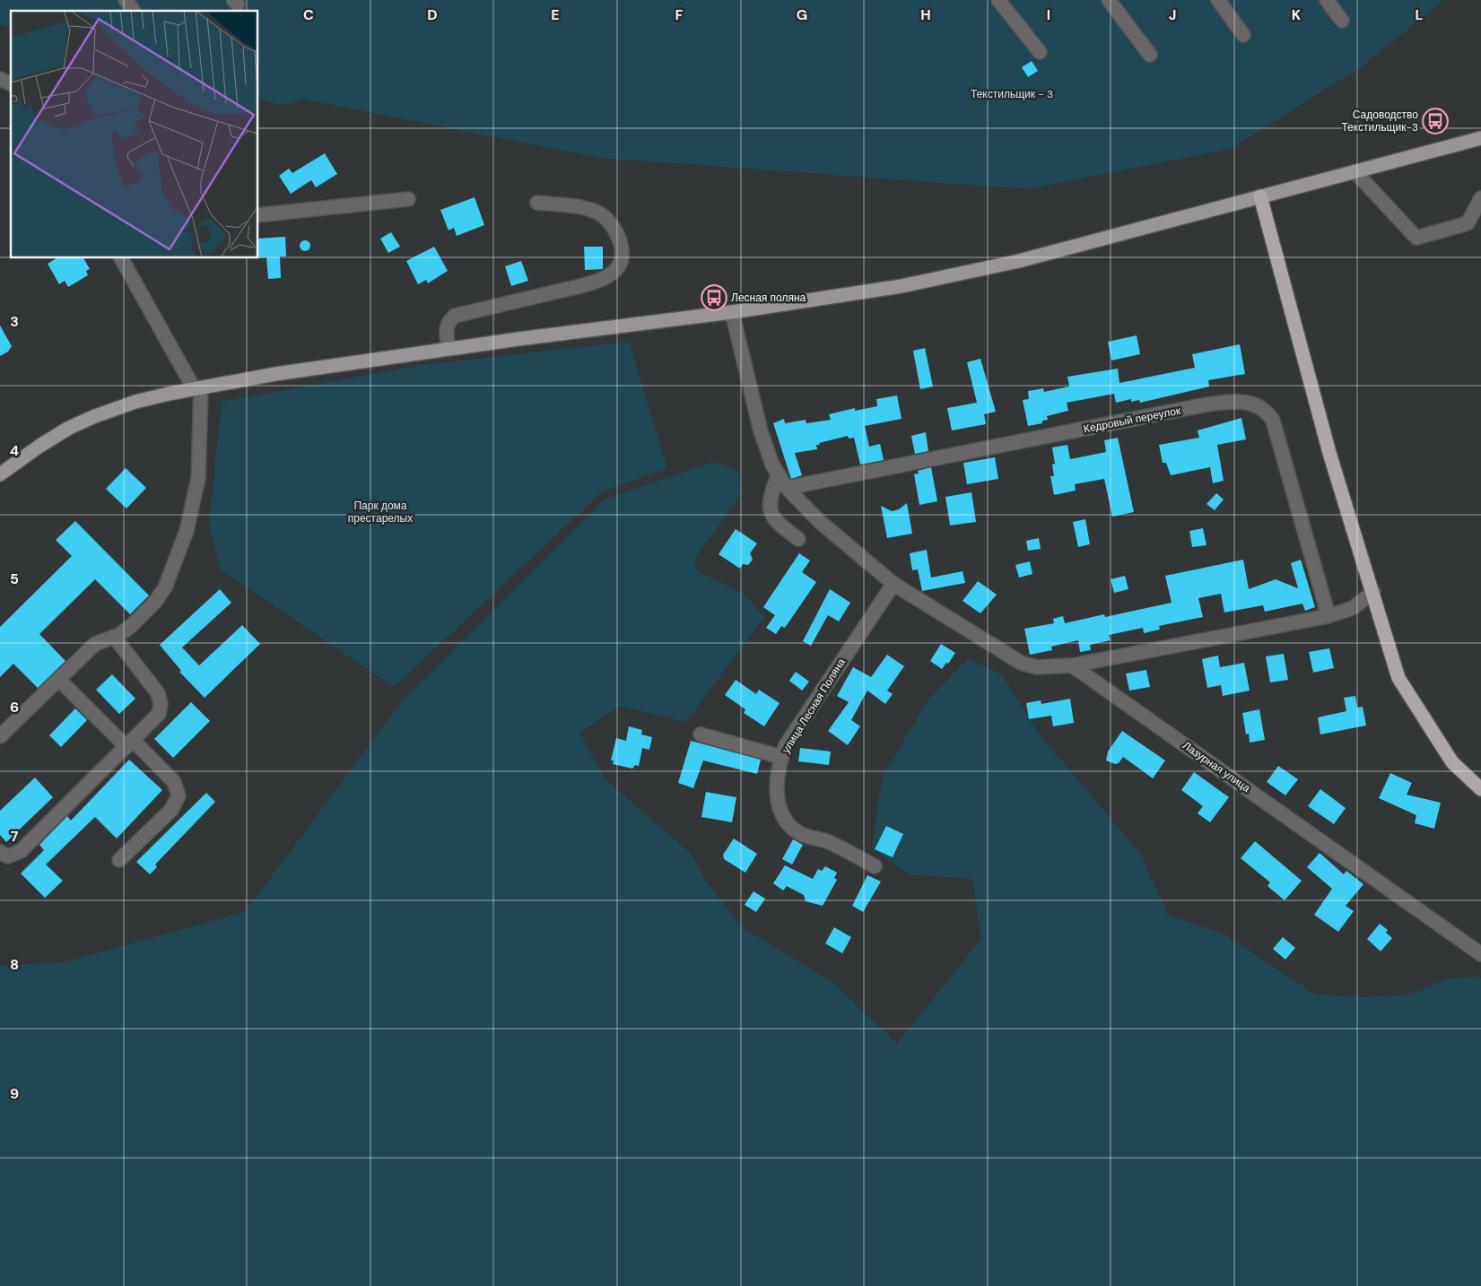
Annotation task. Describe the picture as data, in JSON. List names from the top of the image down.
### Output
{
  "streets": {
    "street": ["Кедровый переулок", "улица Лесная Поляна", "Лазурная улица"]
  },
  "parks": ["Текстильщик - 3", "Парк дома престарелых"],
  "places": {
    "bus stop": ["Садоводство Текстильщик-3", "Лесная поляна"]
  },
  "grid": {
    "columns": [
      "C",
      "D",
      "E",
      "F",
      "G",
      "H",
      "I",
      "J",
      "K",
      "L"
    ],
    "rows": [
      "3",
      "4",
      "5",
      "6",
      "7",
      "8",
      "9"
    ]
  }
}
